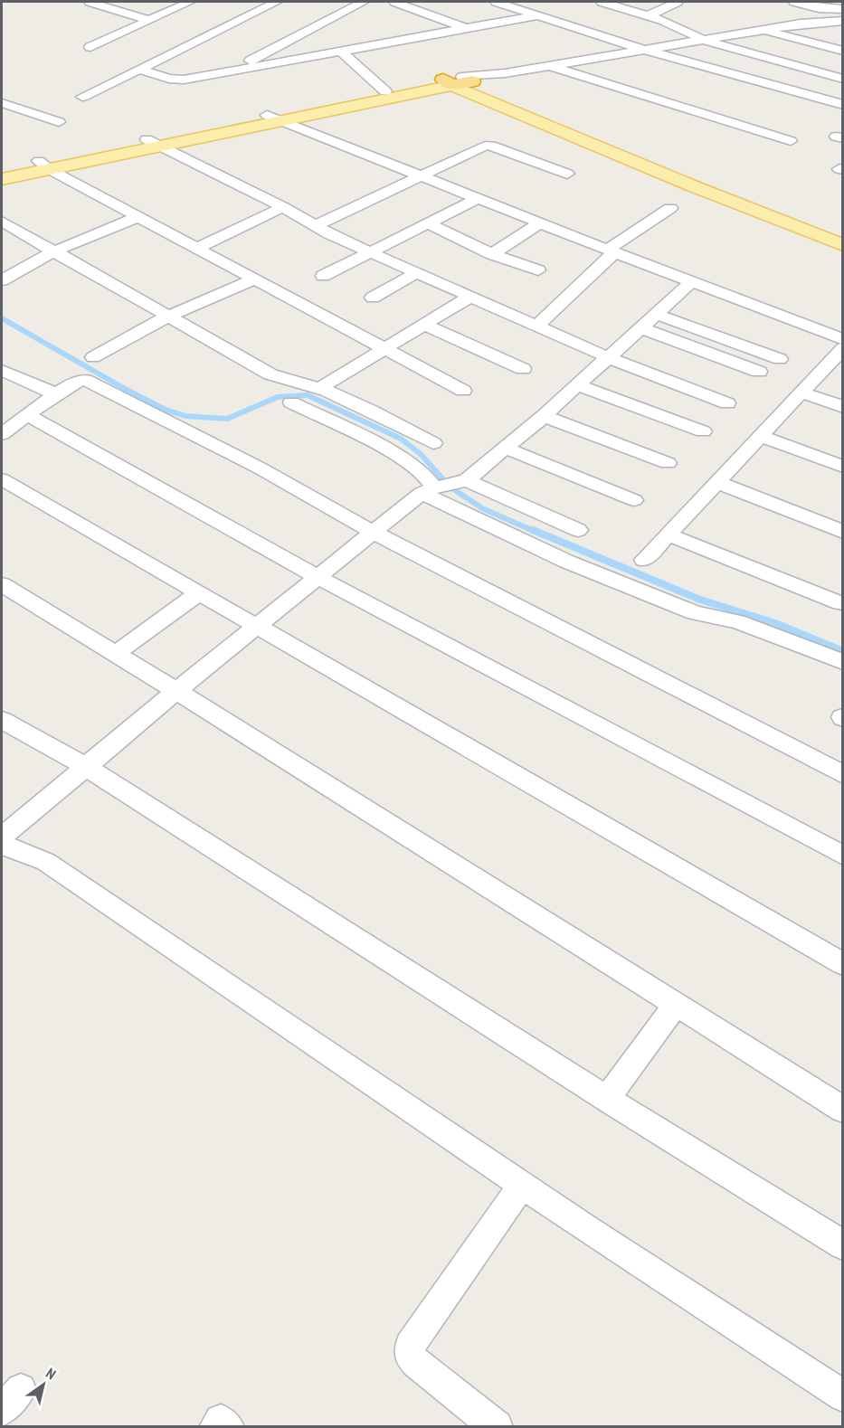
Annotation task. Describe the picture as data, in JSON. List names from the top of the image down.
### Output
{
  "north": "top right"
}
